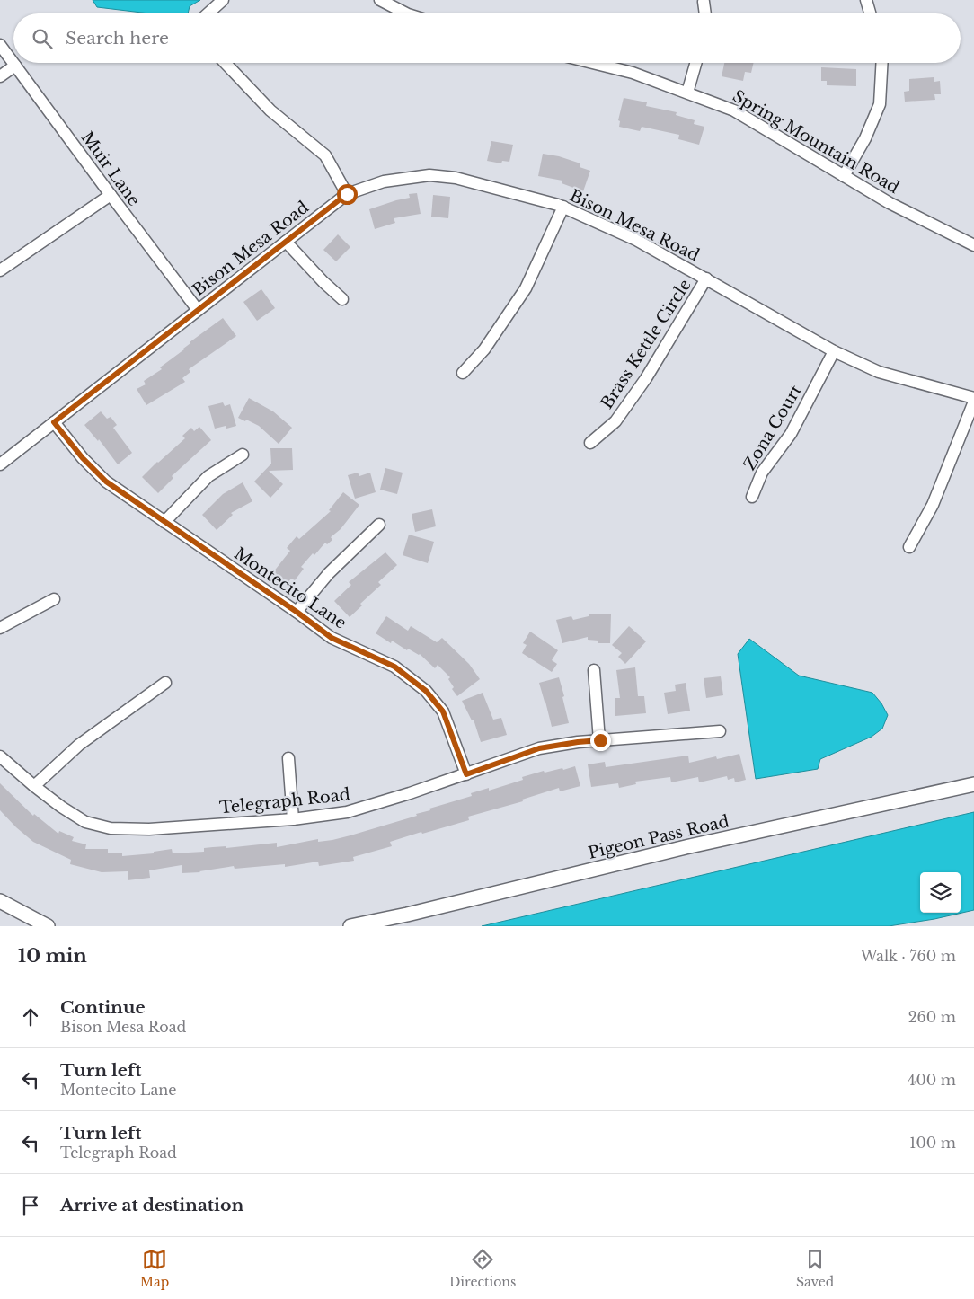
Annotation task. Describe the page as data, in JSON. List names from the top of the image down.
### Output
{
  "streets": {
    "street": [
      "Spring Mountain Road",
      "Muir Lane",
      "Bison Mesa Road",
      "Brass Kettle Circle",
      "Zona Court",
      "Montecito Lane",
      "Telegraph Road",
      "Pigeon Pass Road"
    ]
  },
  "crossings": [
    ["Muir Lane", "Bison Mesa Road"],
    ["Bison Mesa Road", "Brass Kettle Circle"],
    ["Bison Mesa Road", "Zona Court"],
    ["Bison Mesa Road", "Montecito Lane"],
    ["Montecito Lane", "Telegraph Road"]
  ],
  "page": {
    "search": "Search here",
    "heading": ["10 min", "Walk · 760 m"],
    "list": [
      ["Continue", "Bison Mesa Road", "260 m"],
      ["Turn left", "Montecito Lane", "400 m"],
      ["Turn left", "Telegraph Road", "100 m"],
      "Arrive at destination"
    ],
    "nav": ["Map", "Directions", "Saved"]
  }
}
